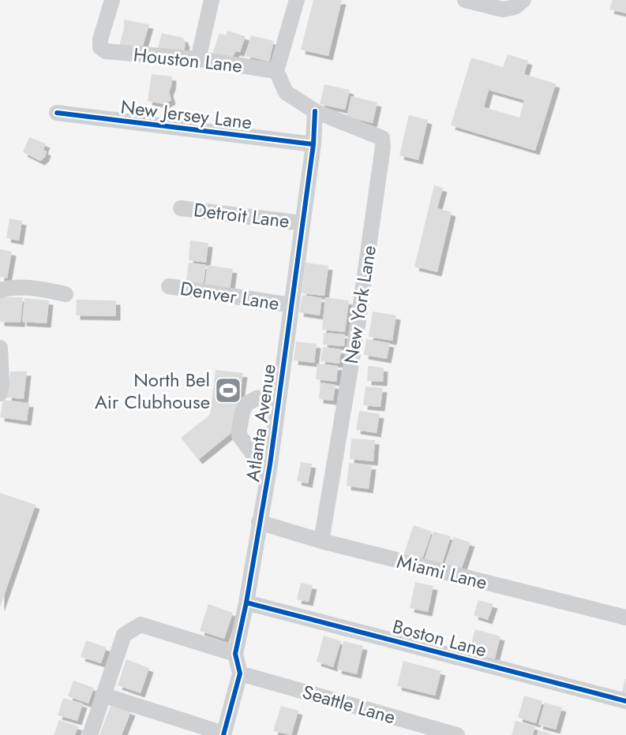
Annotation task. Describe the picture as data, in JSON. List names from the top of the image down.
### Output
{
  "streets": {
    "street": [
      "Houston Lane",
      "New Jersey Lane",
      "Detroit Lane",
      "Denver Lane",
      "New York Lane",
      "Atlanta Avenue",
      "Miami Lane",
      "Boston Lane",
      "Seattle Lane"
    ]
  },
  "crossings": [
    ["New Jersey Lane", "Atlanta Avenue"],
    ["Detroit Lane", "Atlanta Avenue"],
    ["Denver Lane", "Atlanta Avenue"],
    ["New York Lane", "Atlanta Avenue"],
    ["New York Lane", "Miami Lane"],
    ["Atlanta Avenue", "Miami Lane"],
    ["Atlanta Avenue", "Boston Lane"],
    ["Atlanta Avenue", "Seattle Lane"]
  ],
  "places": {
    "sports": ["North Bel Air Clubhouse"]
  }
}
